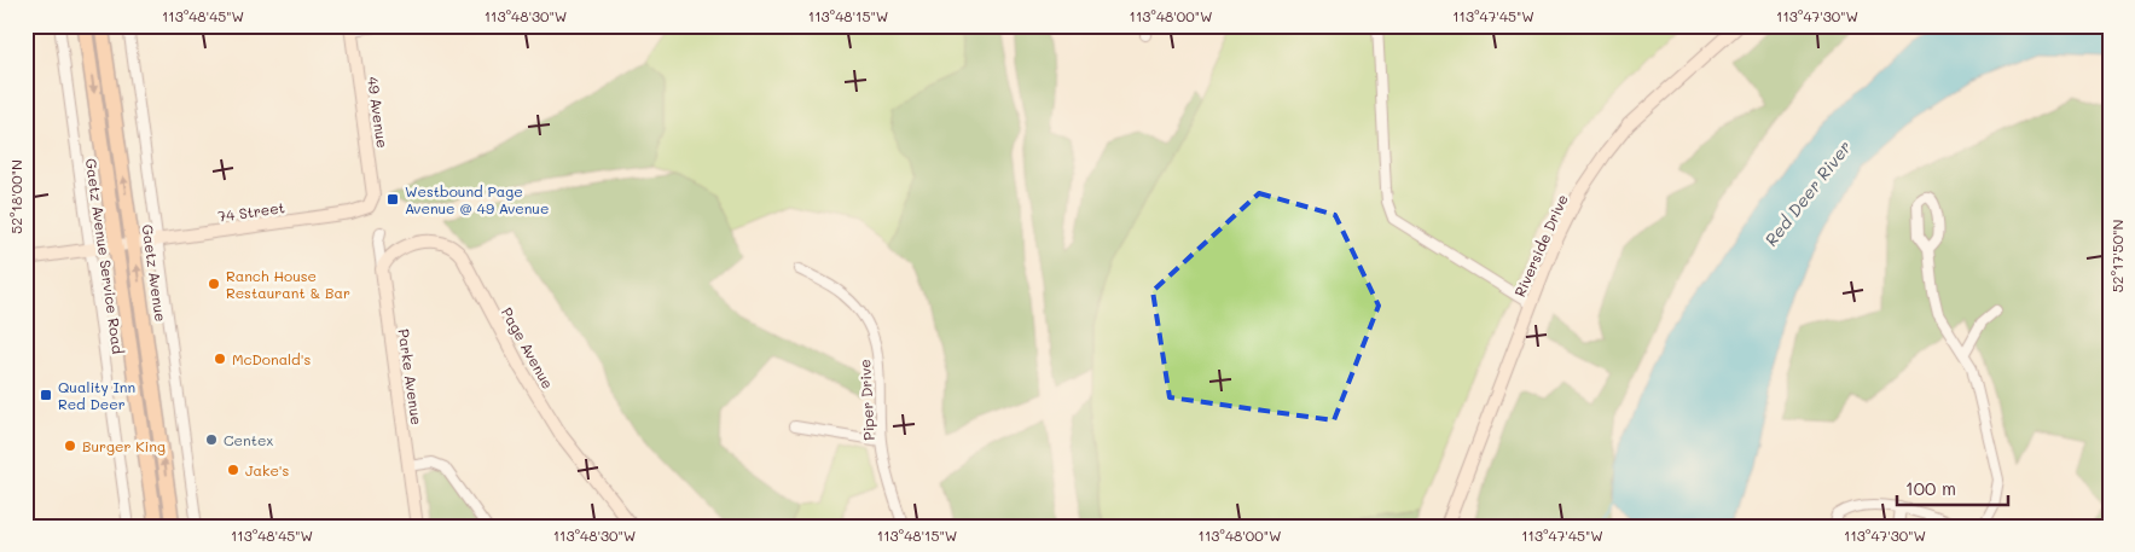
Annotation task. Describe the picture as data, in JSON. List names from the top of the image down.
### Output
{
  "streets": {
    "main road": ["Gaetz Avenue"],
    "street": [
      "49 Avenue",
      "74 Street",
      "Riverside Drive",
      "Gaetz Avenue Service Road",
      "Page Avenue",
      "Parke Avenue",
      "Piper Drive"
    ]
  },
  "crossings": [
    ["49 Avenue", "74 Street"],
    ["74 Street", "Gaetz Avenue Service Road"],
    ["74 Street", "Gaetz Avenue"],
    ["Page Avenue", "Parke Avenue"]
  ],
  "water": ["Red Deer River"],
  "places": {
    "transit": ["Westbound Page Avenue @ 49 Avenue", "Quality Inn Red Deer"],
    "other": [
      "Ranch House Restaurant & Bar",
      "McDonald's",
      "Centex",
      "Burger King",
      "Jake's"
    ]
  },
  "scale_bar": "100 m",
  "coordinates": [
    "113°48'45\"W",
    "113°48'30\"W",
    "113°48'15\"W",
    "113°48'00\"W",
    "113°47'45\"W",
    "113°47'30\"W",
    "52°18'00\"N",
    "52°17'50\"N"
  ]
}
